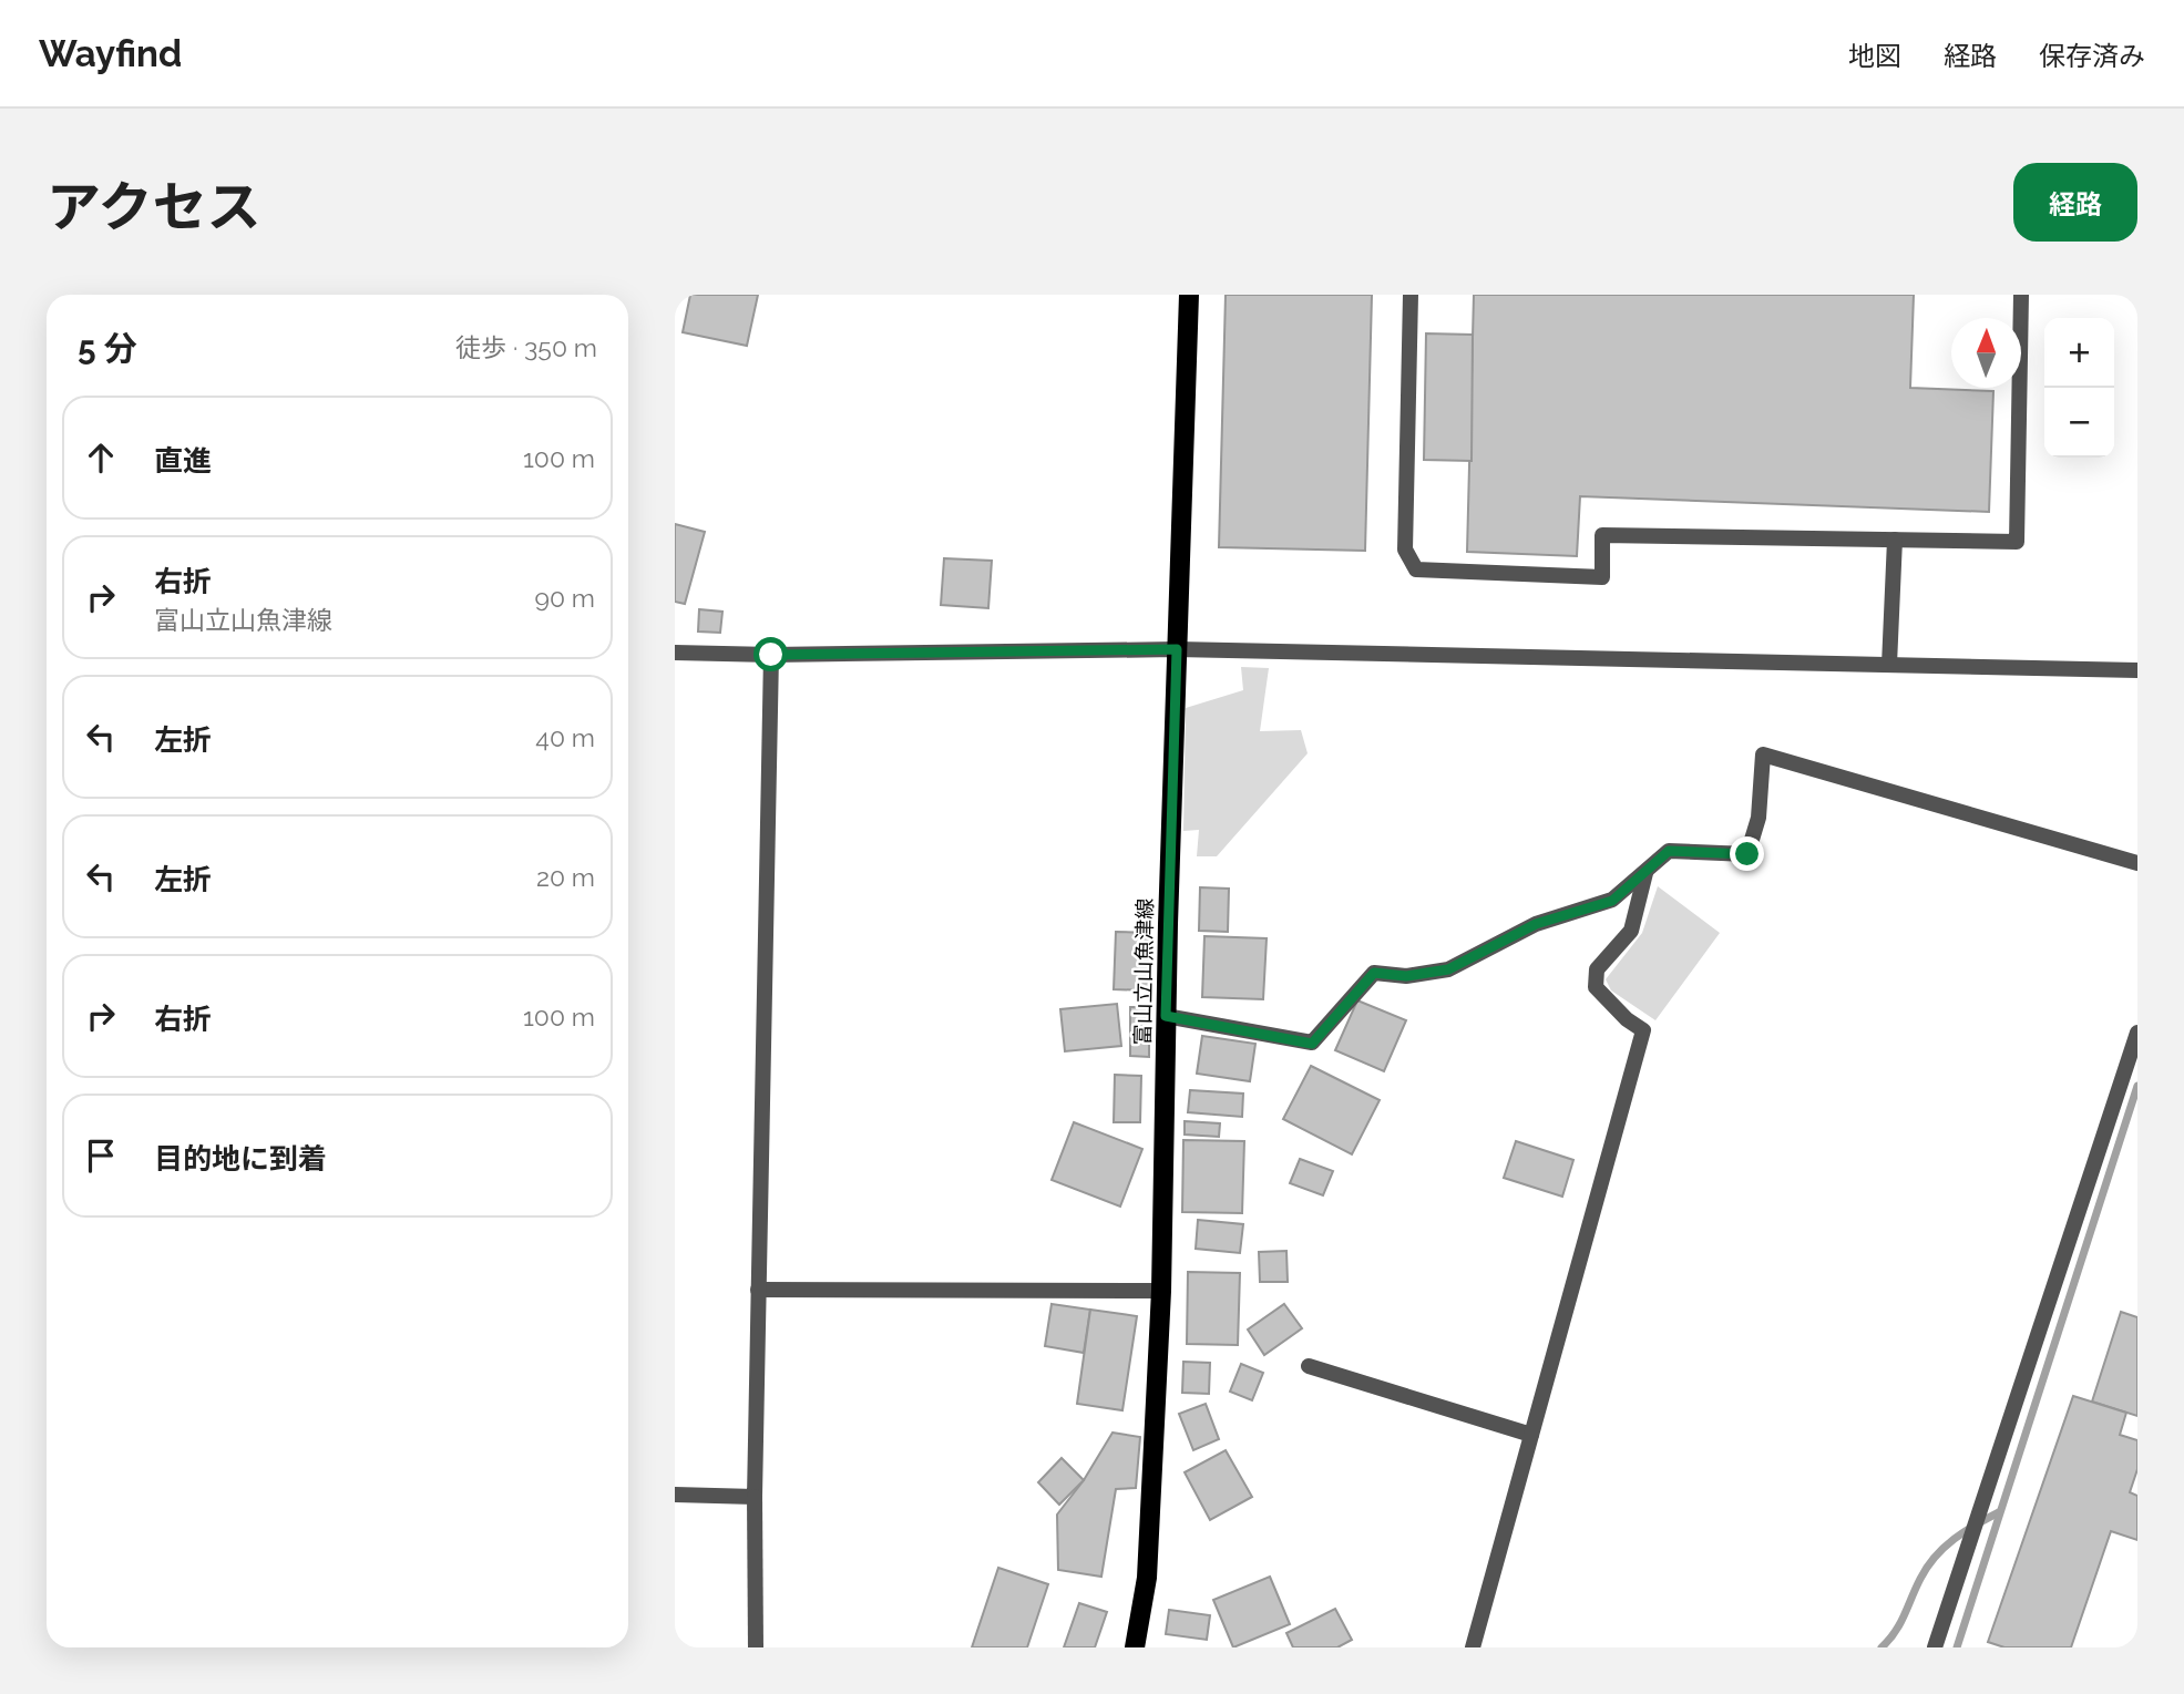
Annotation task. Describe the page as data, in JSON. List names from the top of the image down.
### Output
{
  "streets": {
    "main road": ["富山立山魚津線"]
  },
  "north": "top",
  "page": {
    "header": "Wayfind",
    "nav": ["地図", "経路", "保存済み"],
    "title": "アクセス",
    "buttons": "経路",
    "heading": ["5 分", "徒歩 · 350 m"],
    "map_buttons": ["+", "−"],
    "list": [
      ["直進", "100 m"],
      ["右折", "富山立山魚津線", "90 m"],
      ["左折", "40 m"],
      ["左折", "20 m"],
      ["右折", "100 m"],
      "目的地に到着"
    ]
  }
}
